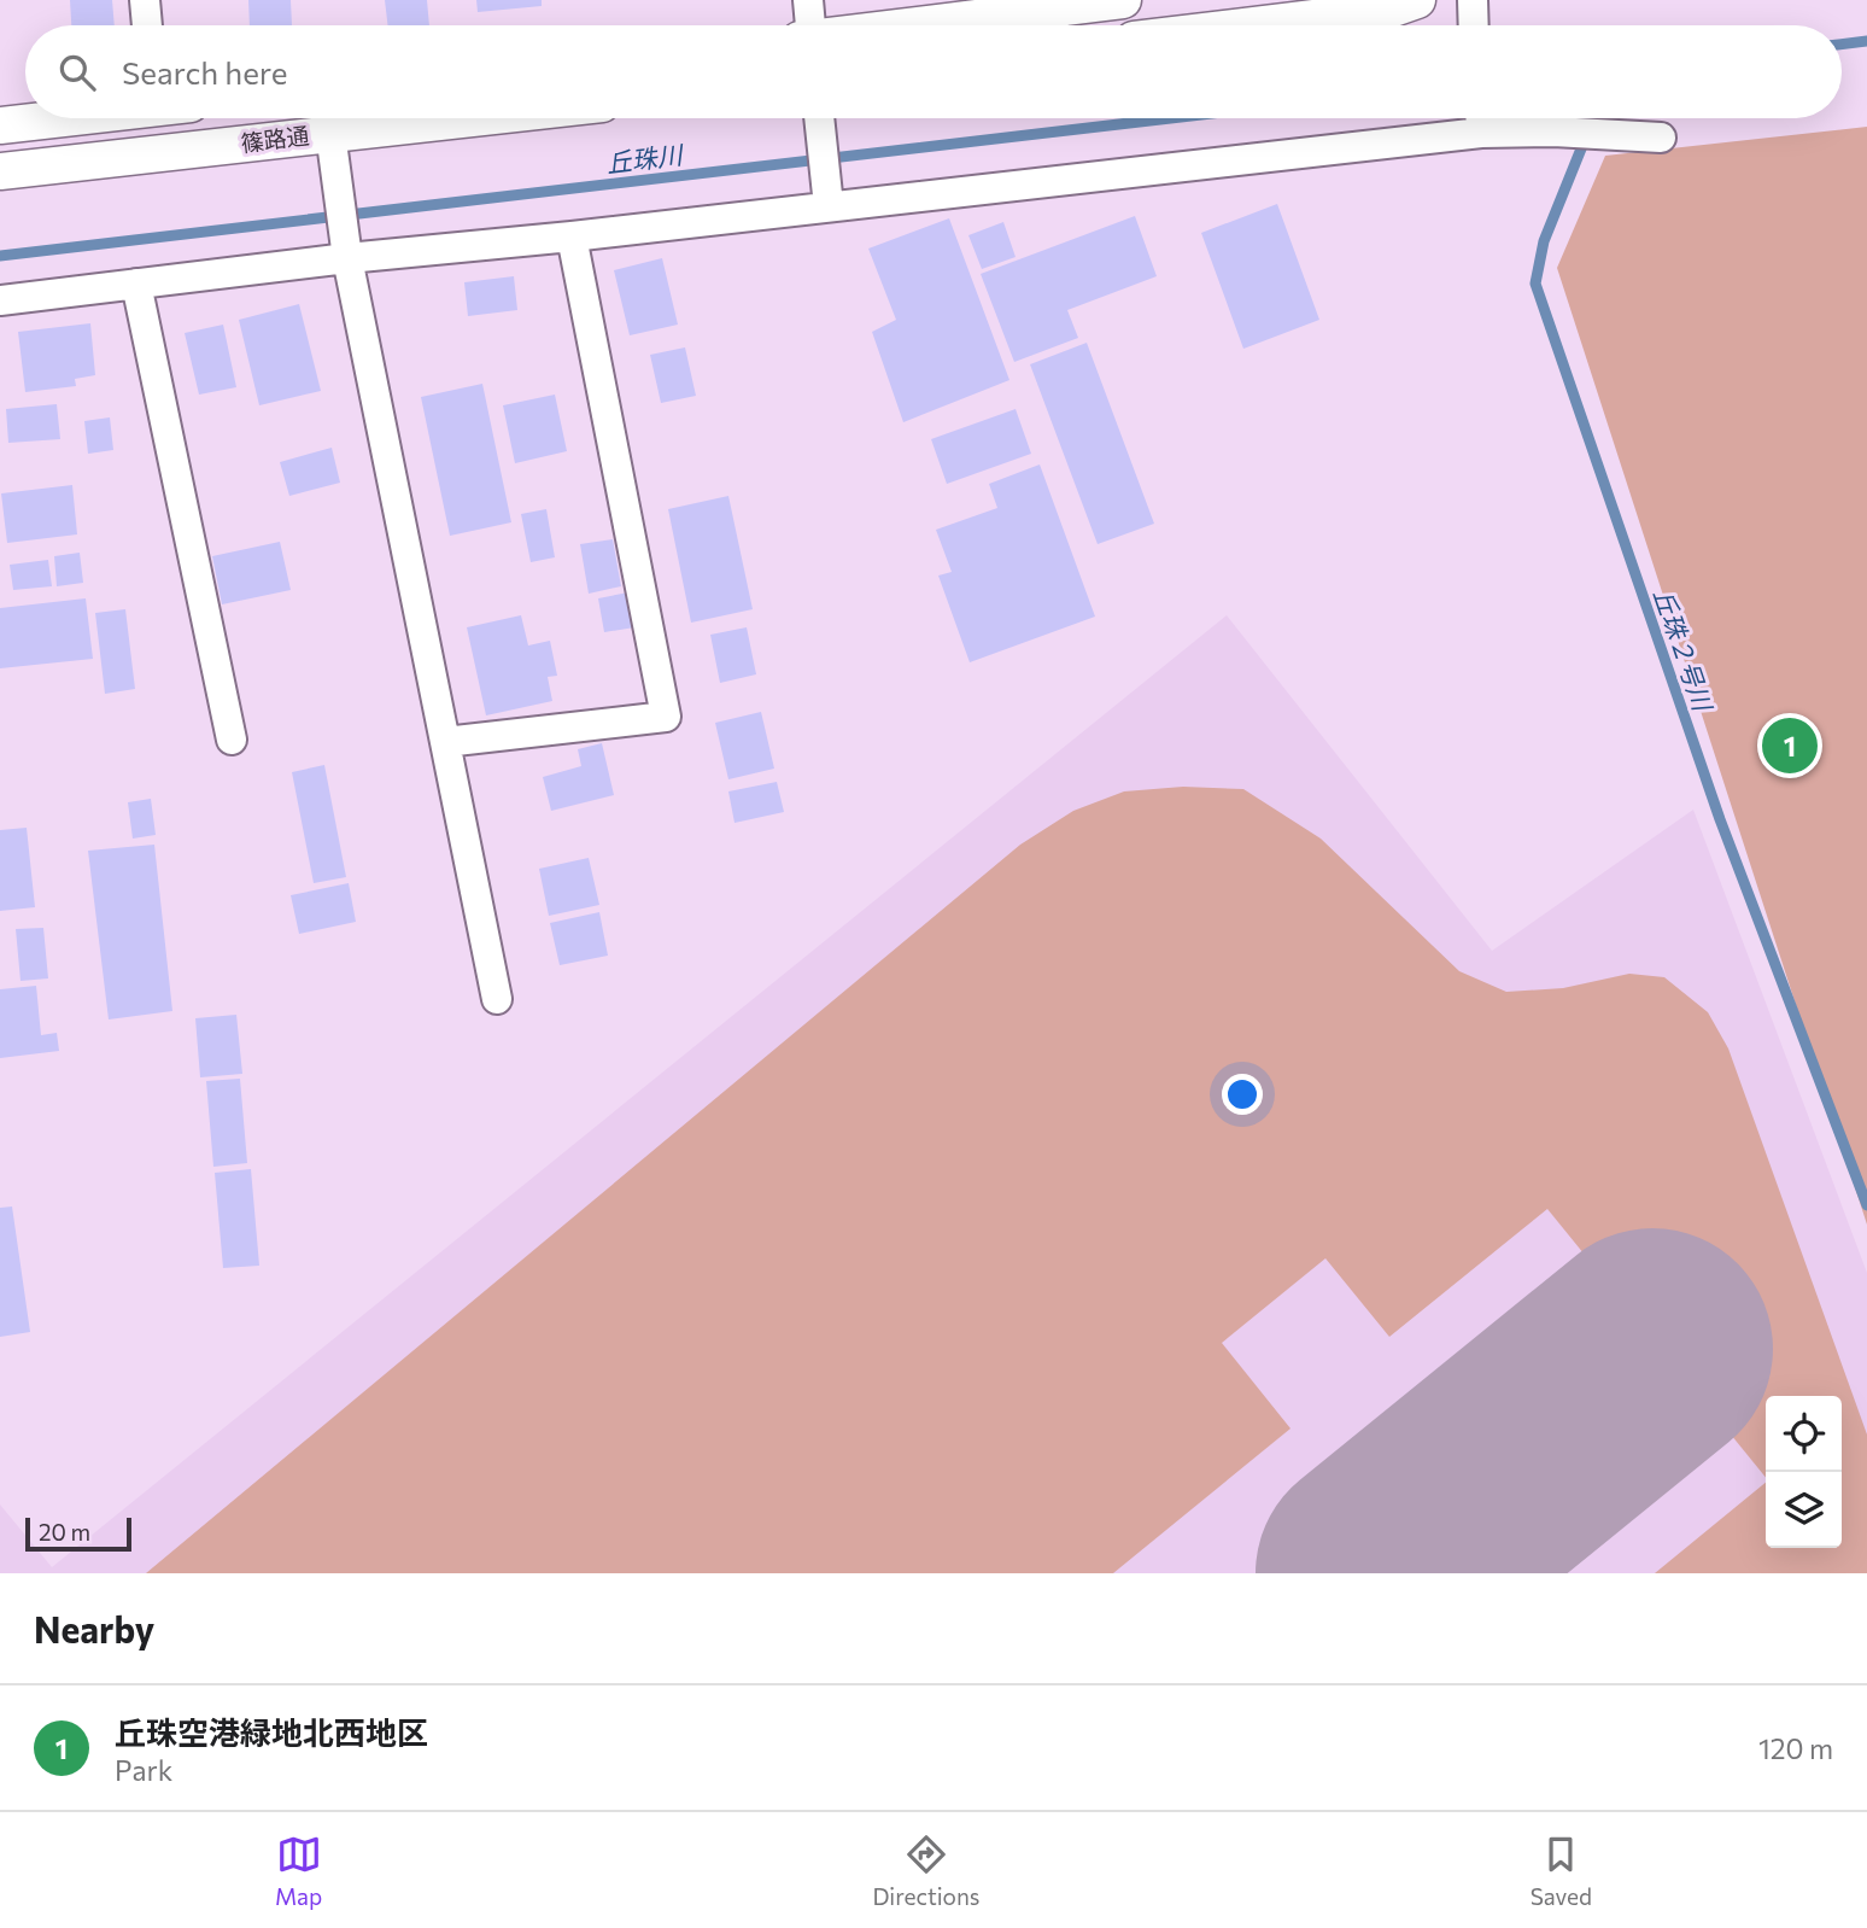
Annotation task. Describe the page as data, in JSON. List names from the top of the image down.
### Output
{
  "streets": {
    "street": ["篠路通"]
  },
  "water": ["丘珠川", "丘珠２号川"],
  "scale_bar": "20 m",
  "page": {
    "search": "Search here",
    "pins": "1",
    "scale": "20 m",
    "heading": "Nearby",
    "list": [
      {
        "mark": "1",
        "name": "丘珠空港緑地北西地区",
        "note": "Park",
        "value": "120 m"
      }
    ],
    "nav": ["Map", "Directions", "Saved"]
  }
}
